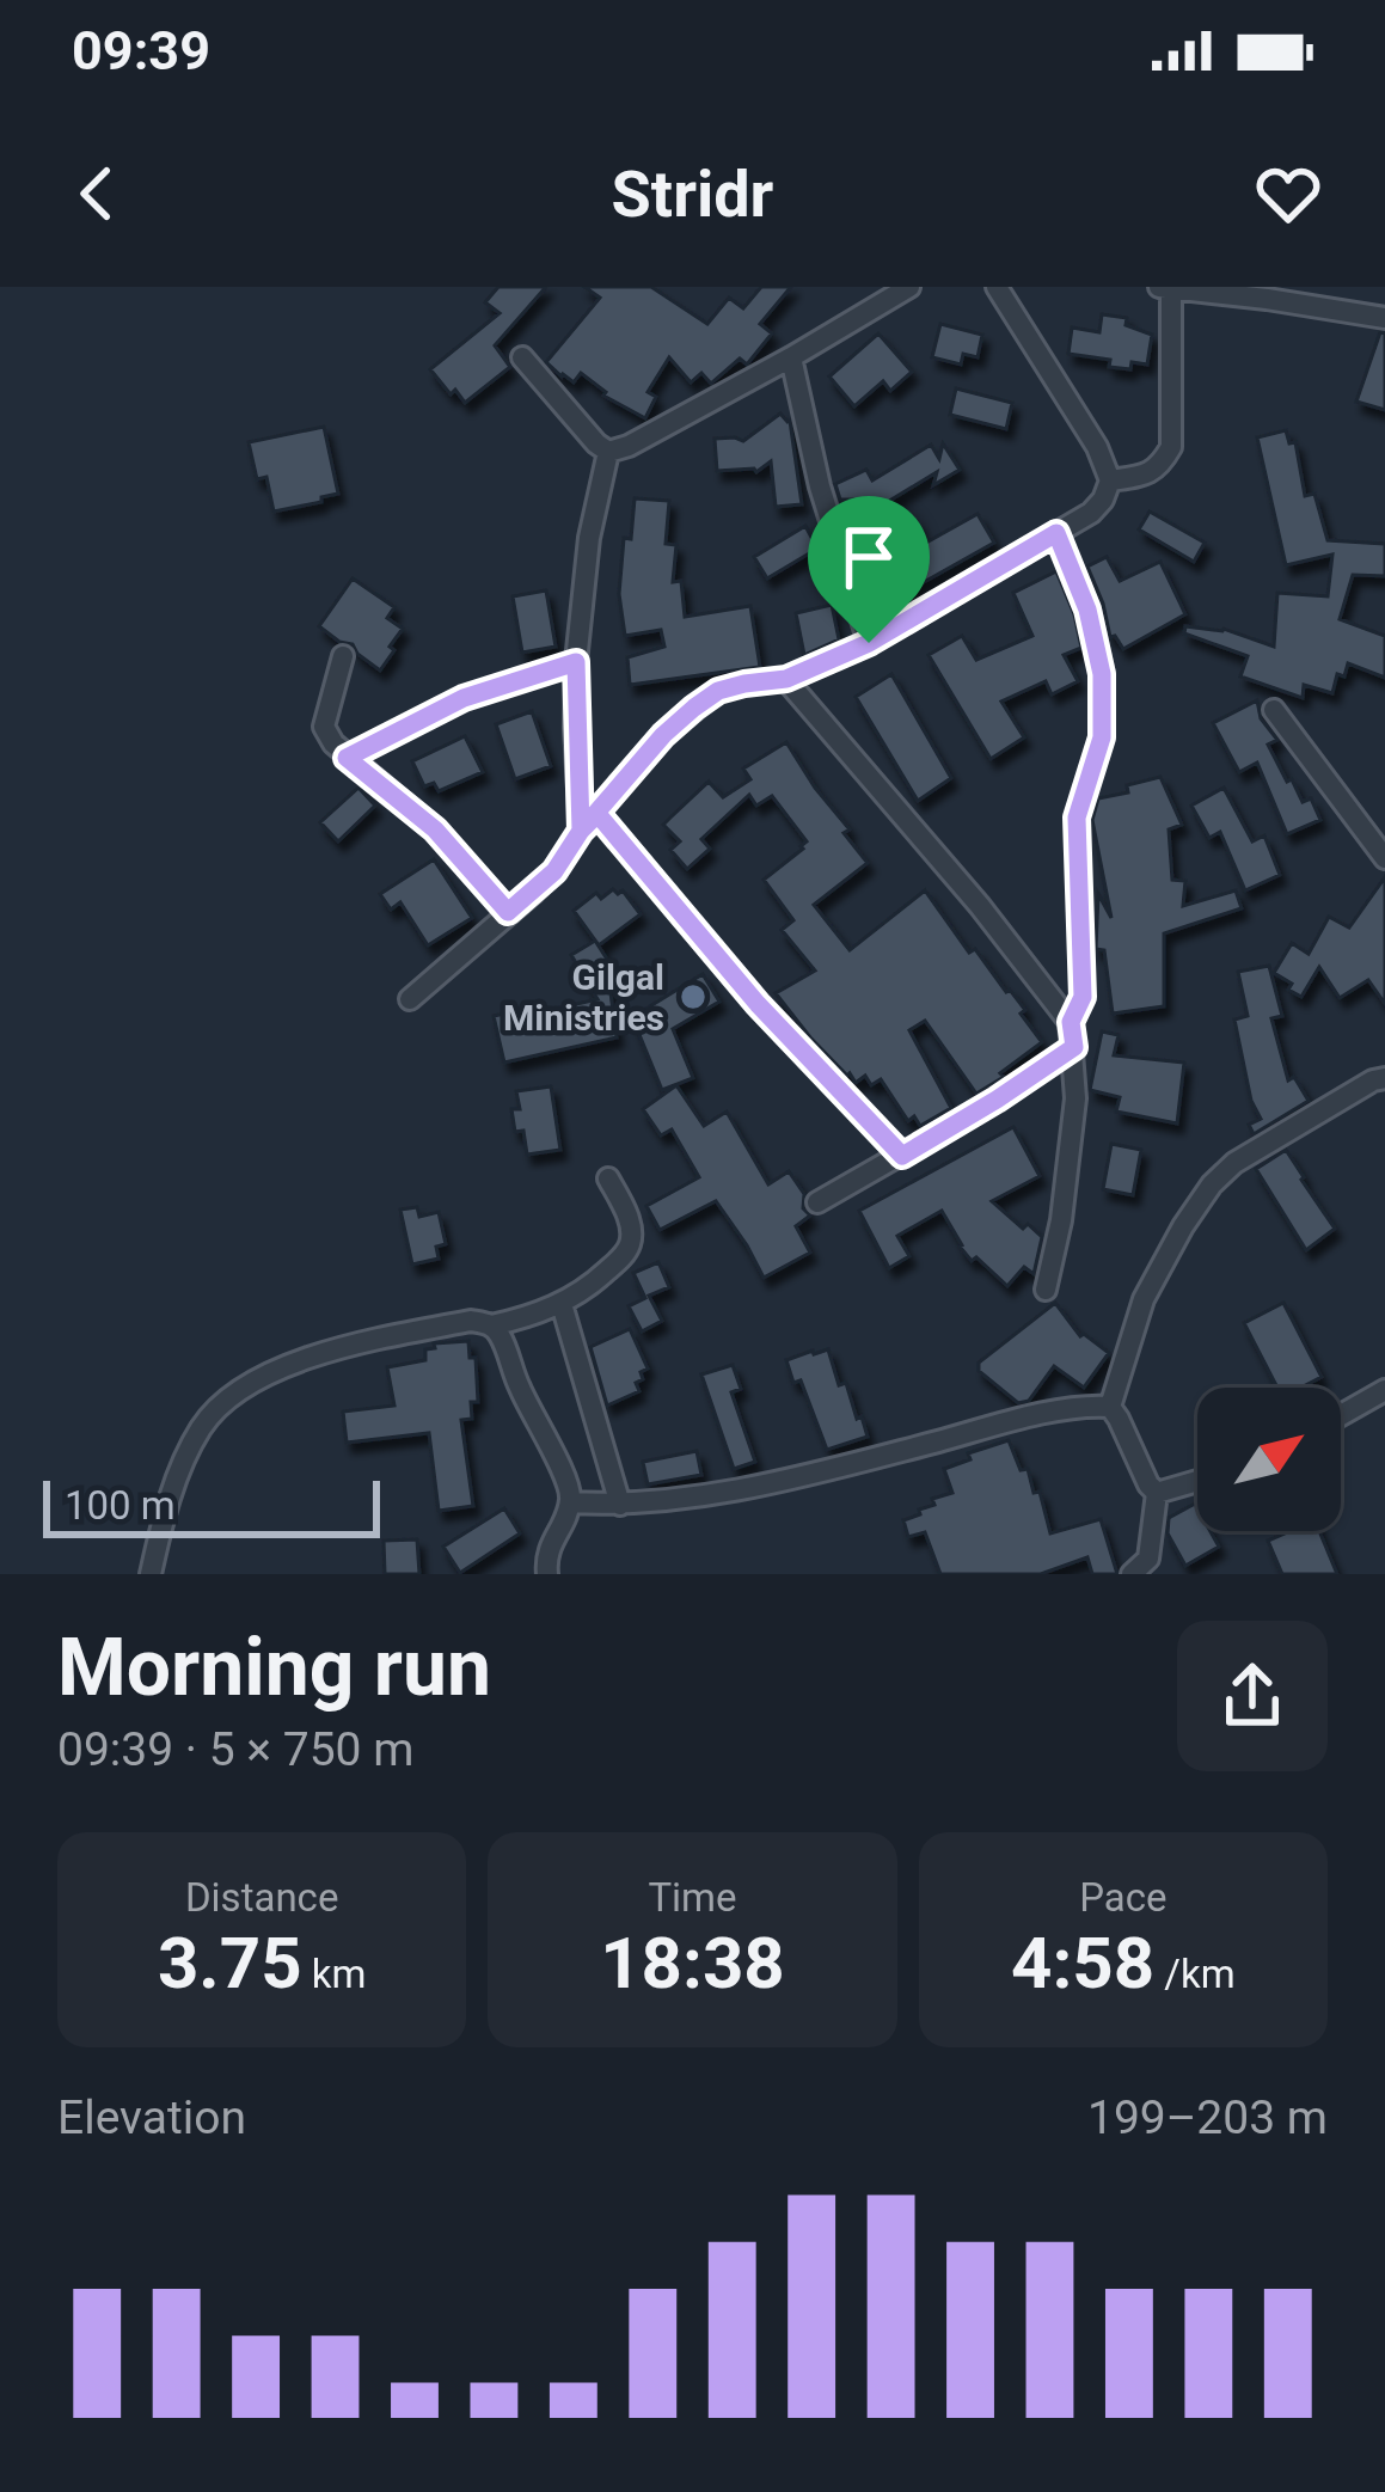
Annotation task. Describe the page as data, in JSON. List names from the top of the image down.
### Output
{
  "places": ["Gilgal Ministries"],
  "scale_bar": "100 m",
  "north": "top right",
  "page": {
    "status": "09:39",
    "header": "Stridr",
    "scale": "100 m",
    "heading": ["Morning run", "09:39 · 5 × 750 m"],
    "stats": [
      ["Distance", "3.75 km"],
      ["Time", "18:38"],
      ["Pace", "4:58 /km"]
    ],
    "chart": ["Elevation", "199–203 m"]
  }
}
